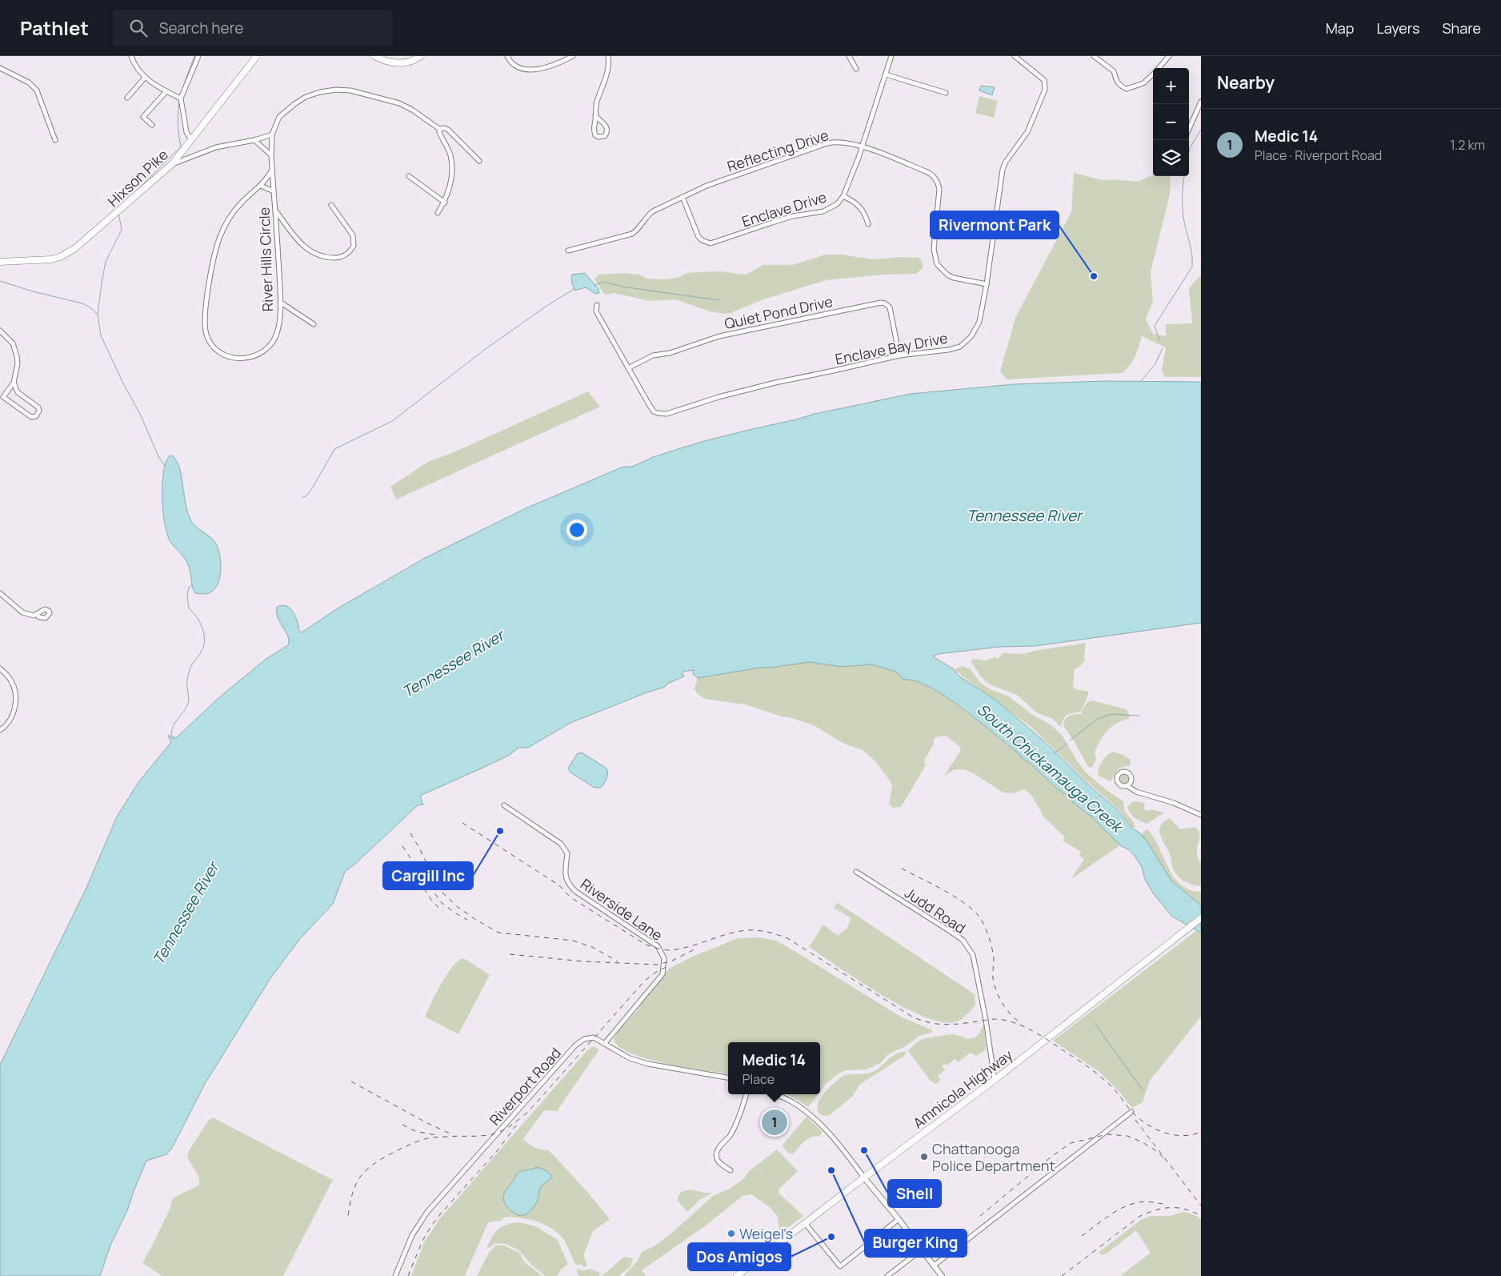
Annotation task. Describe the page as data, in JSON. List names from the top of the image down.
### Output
{
  "streets": {
    "main road": ["Hixson Pike", "Amnicola Highway"],
    "street": [
      "Reflecting Drive",
      "Enclave Drive",
      "River Hills Circle",
      "Quiet Pond Drive",
      "Enclave Bay Drive",
      "Riverside Lane",
      "Judd Road",
      "Riverport Road"
    ]
  },
  "crossings": [
    ["Reflecting Drive", "Enclave Drive"],
    ["Reflecting Drive", "Enclave Bay Drive"],
    ["Quiet Pond Drive", "Enclave Bay Drive"],
    ["Riverside Lane", "Riverport Road"],
    ["Judd Road", "Amnicola Highway"]
  ],
  "water": ["Tennessee River", "South Chickamauga Creek"],
  "places": [
    "Rivermont Park",
    "Cargill Inc",
    "Shell",
    "Chattanooga Police Department",
    "Burger King",
    "Weigel's",
    "Dos Amigos"
  ],
  "page": {
    "header": "Pathlet",
    "search": "Search here",
    "nav": ["Map", "Layers", "Share"],
    "heading": "Nearby",
    "map_buttons": ["+", "−"],
    "list": [
      {
        "mark": "1",
        "name": "Medic 14",
        "note": "Place · Riverport Road",
        "value": "1.2 km"
      }
    ],
    "popup": ["Medic 14", "Place"],
    "pins": "1"
  }
}
